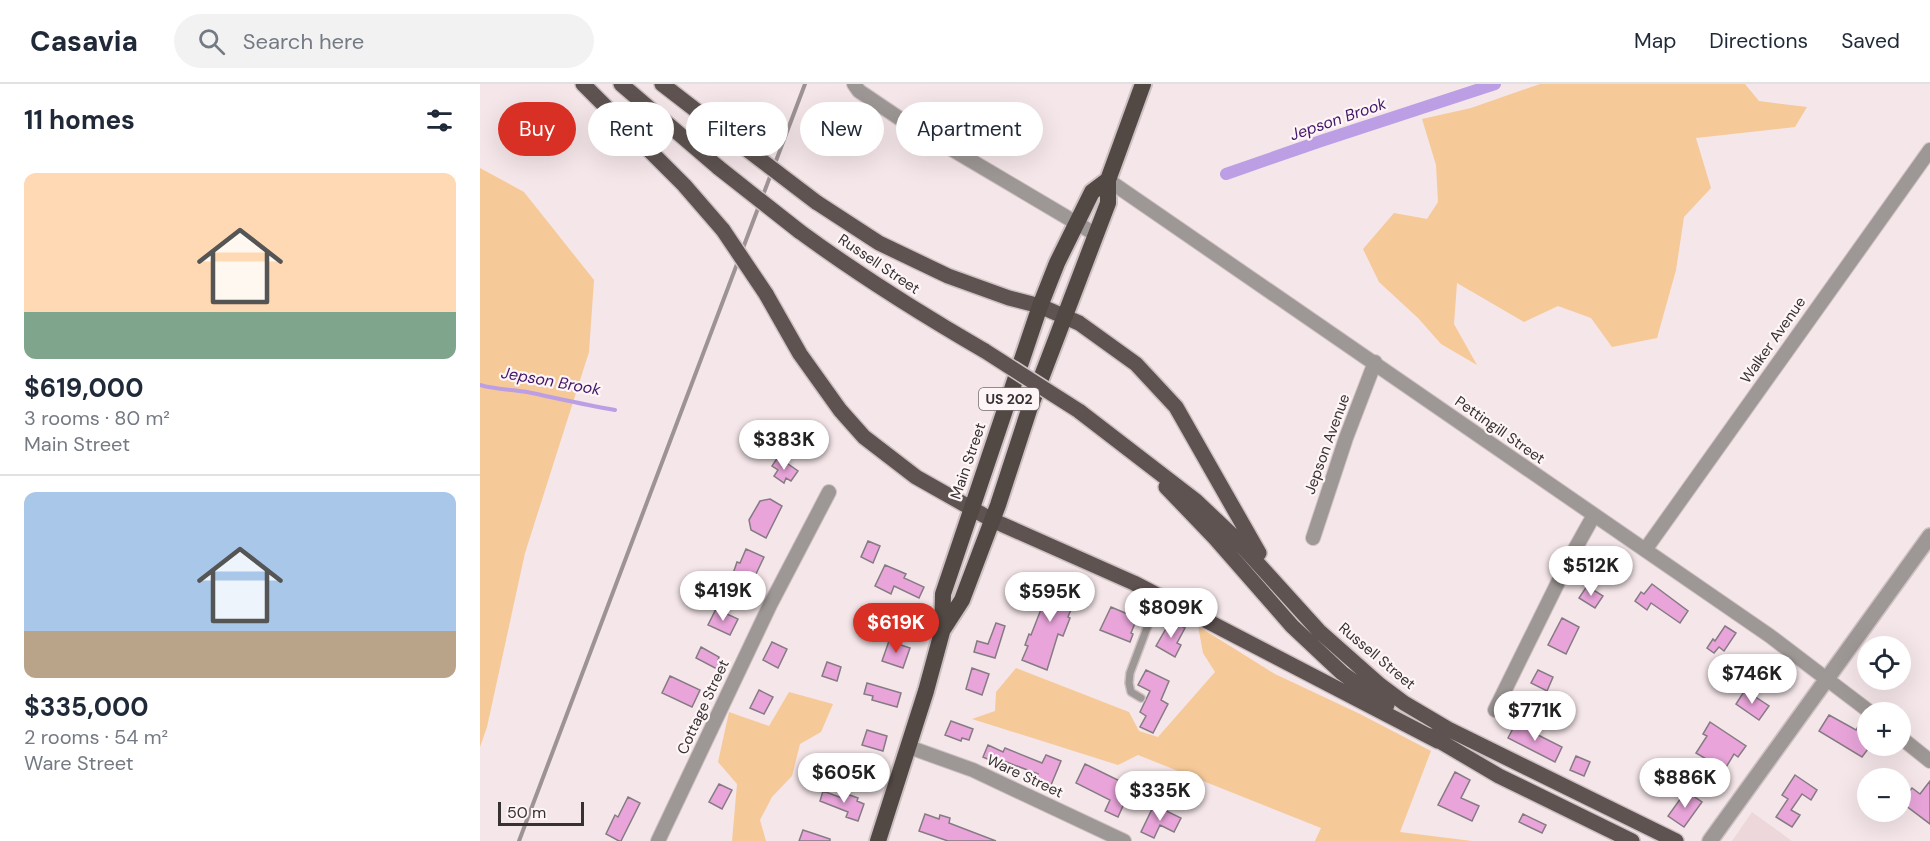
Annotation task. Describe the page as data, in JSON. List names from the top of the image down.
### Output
{
  "streets": {
    "highway": ["US 202", "Main Street"],
    "main road": ["Russell Street"],
    "street": [
      "Walker Avenue",
      "Pettingill Street",
      "Jepson Avenue",
      "Cottage Street",
      "Ware Street"
    ]
  },
  "crossings": [
    ["Walker Avenue", "Pettingill Street"],
    ["Pettingill Street", "Jepson Avenue"],
    ["Pettingill Street", "Main Street"],
    ["Main Street", "Ware Street"]
  ],
  "water": ["Jepson Brook"],
  "scale_bar": "50 m",
  "page": {
    "header": "Casavia",
    "search": "Search here",
    "nav": ["Map", "Directions", "Saved"],
    "heading": "11 homes",
    "chip": [
      "Buy",
      "Rent",
      "Filters",
      "New",
      "Apartment"
    ],
    "list": [
      {
        "name": "$619,000",
        "note": "3 rooms · 80 m² · Main Street"
      },
      {
        "name": "$335,000",
        "note": "2 rooms · 54 m² · Ware Street"
      }
    ],
    "price": [
      "$383K",
      "$512K",
      "$419K",
      "$595K",
      "$809K",
      "$619K",
      "$746K",
      "$771K",
      "$605K",
      "$886K",
      "$335K"
    ],
    "map_buttons": ["+", "−"],
    "scale": "50 m"
  }
}
